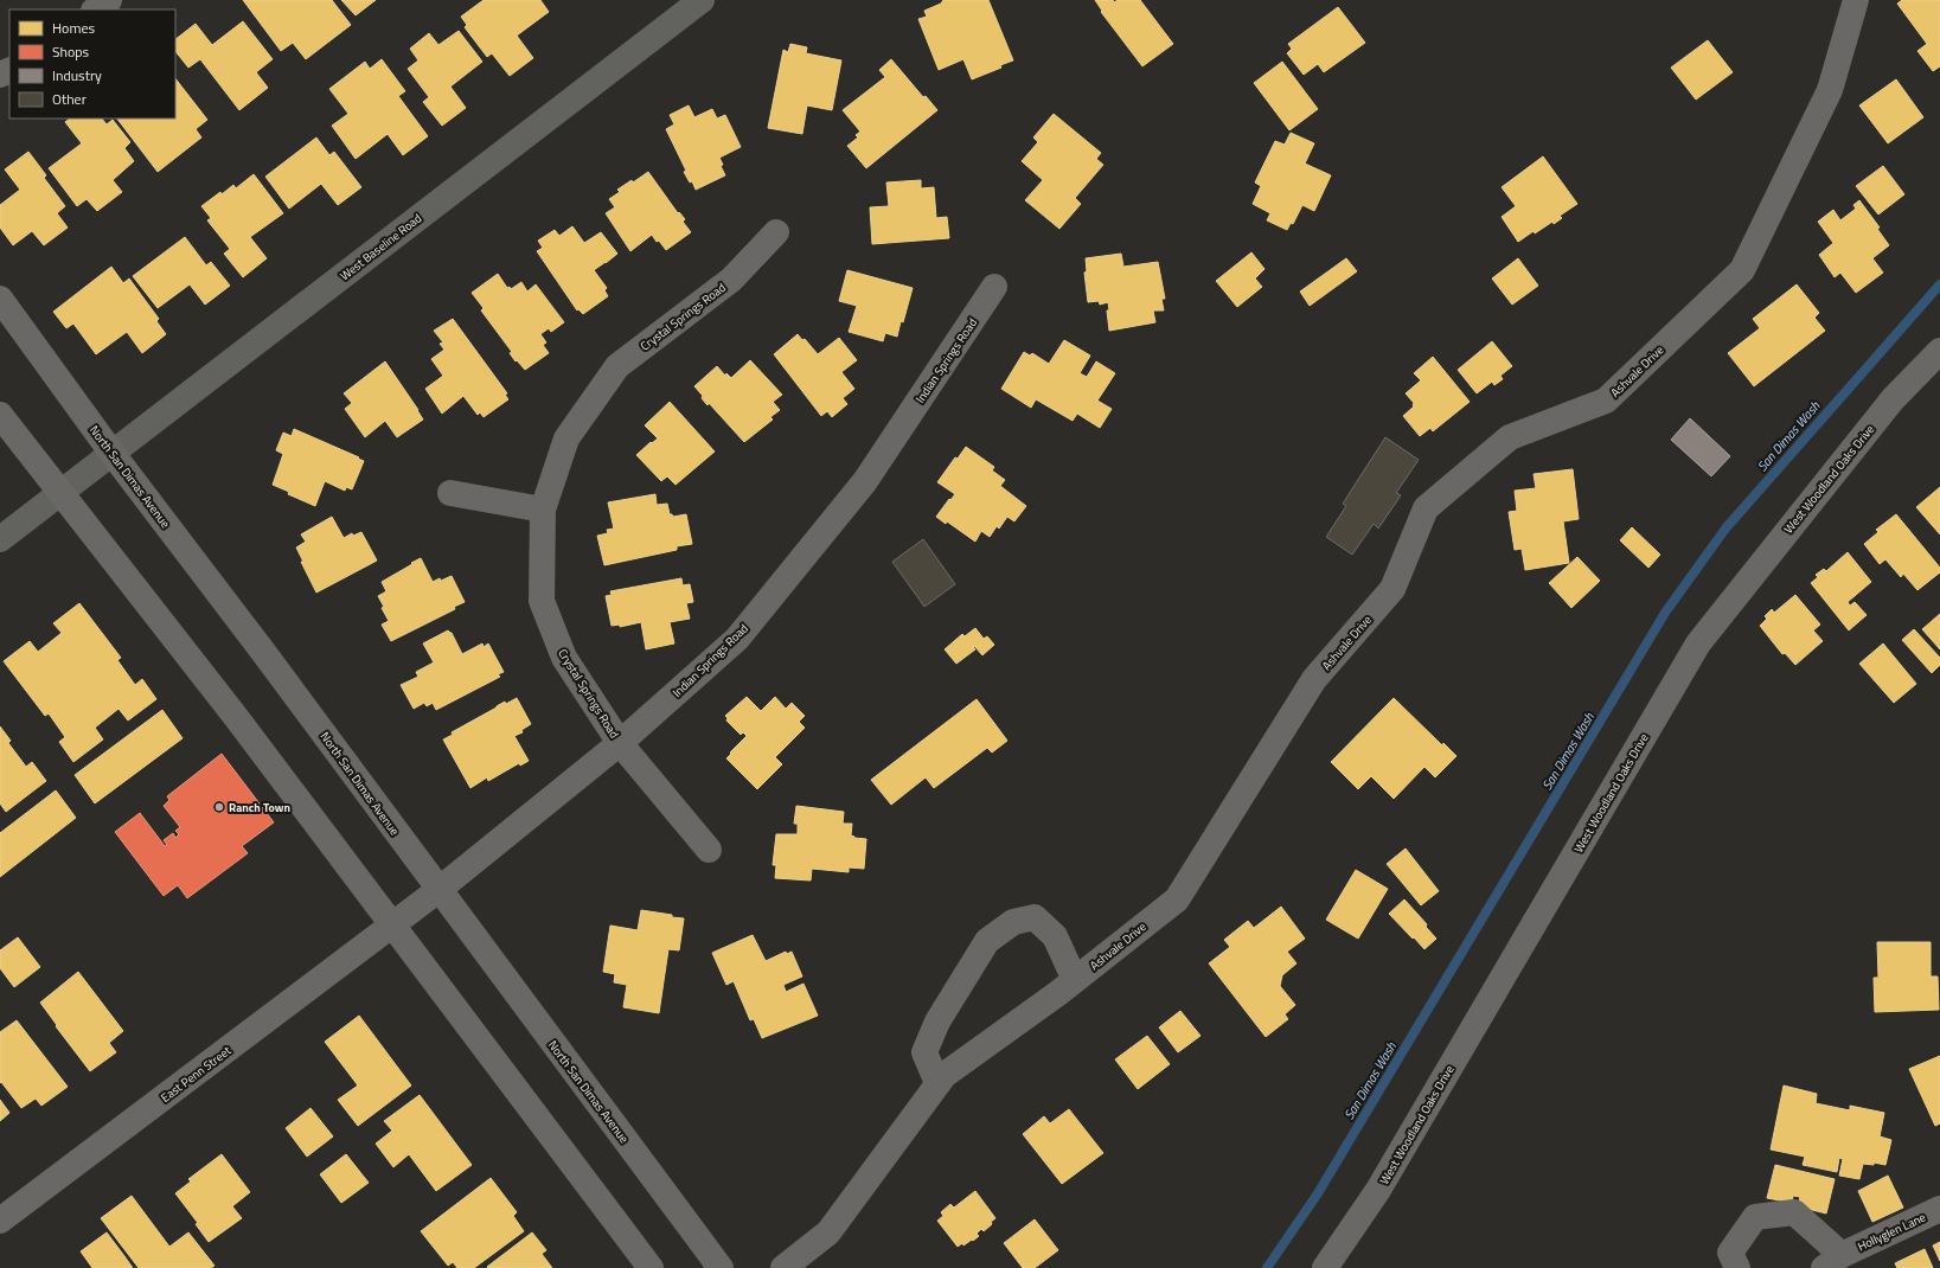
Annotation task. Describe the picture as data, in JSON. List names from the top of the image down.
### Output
{
  "streets": {
    "main road": ["West Baseline Road", "North San Dimas Avenue"],
    "street": [
      "Crystal Springs Road",
      "Indian Springs Road",
      "Ashvale Drive",
      "West Woodland Oaks Drive",
      "East Penn Street",
      "Hollyglen Lane"
    ]
  },
  "crossings": [
    ["West Baseline Road", "North San Dimas Avenue"],
    ["Crystal Springs Road", "Indian Springs Road"],
    ["Indian Springs Road", "North San Dimas Avenue"],
    ["Indian Springs Road", "East Penn Street"]
  ],
  "water": ["San Dimas Wash"],
  "places": ["Ranch Town"],
  "legend": [
    "Homes",
    "Shops",
    "Industry",
    "Other"
  ]
}
